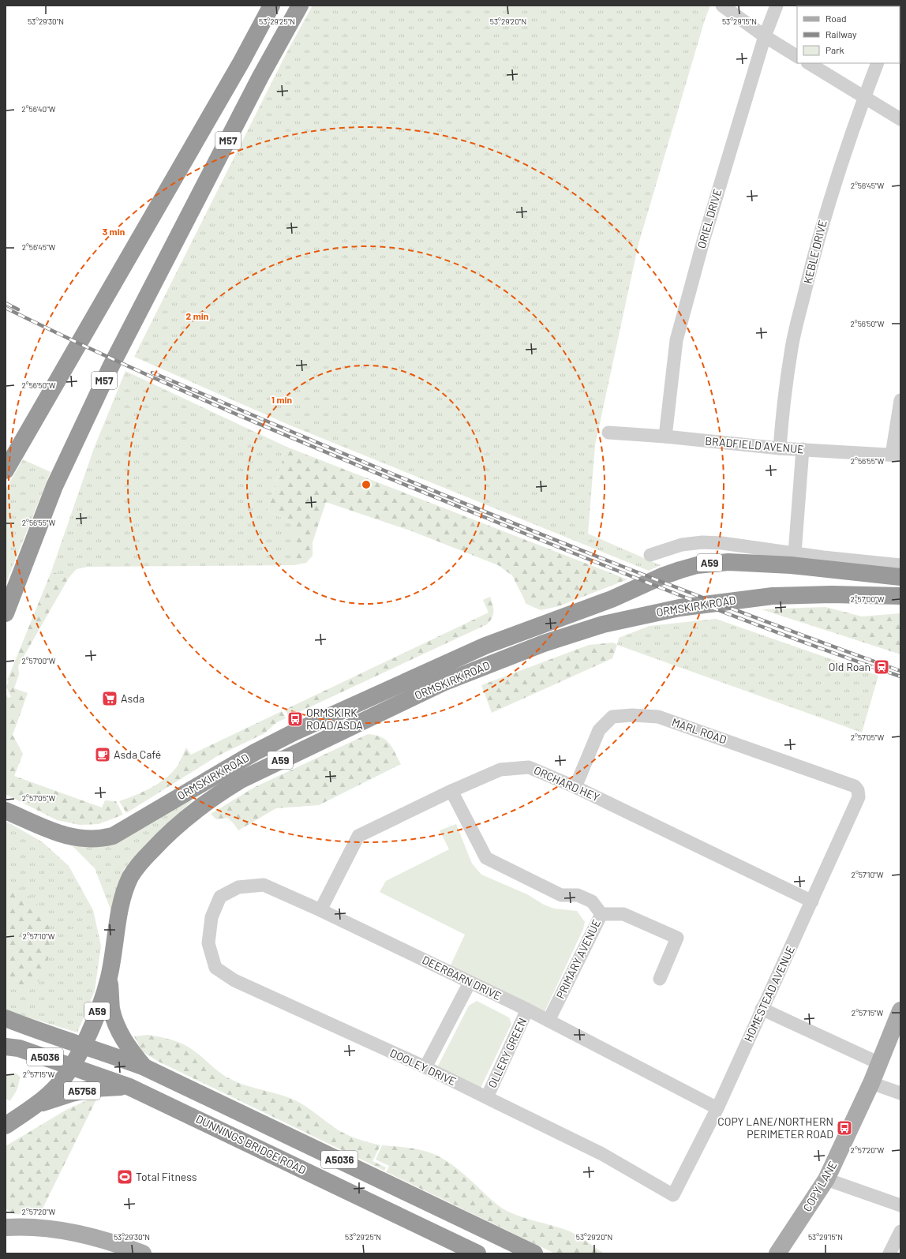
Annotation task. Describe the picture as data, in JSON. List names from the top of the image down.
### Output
{
  "streets": {
    "highway": [
      "M57",
      "A59",
      "ORMSKIRK ROAD",
      "A5036",
      "A5758",
      "DUNNINGS BRIDGE ROAD"
    ],
    "main road": ["COPY LANE"],
    "street": [
      "ORIEL DRIVE",
      "KEBLE DRIVE",
      "BRADFIELD AVENUE",
      "MARL ROAD",
      "ORCHARD HEY",
      "PRIMARY AVENUE",
      "DEERBARN DRIVE",
      "HOMESTEAD AVENUE",
      "OLLERY GREEN",
      "DOOLEY DRIVE"
    ]
  },
  "crossings": [
    ["ORIEL DRIVE", "BRADFIELD AVENUE"],
    ["KEBLE DRIVE", "BRADFIELD AVENUE"],
    ["A59", "ORMSKIRK ROAD"],
    ["A59", "A5036"],
    ["MARL ROAD", "ORCHARD HEY"],
    ["MARL ROAD", "HOMESTEAD AVENUE"],
    ["ORCHARD HEY", "PRIMARY AVENUE"],
    ["ORCHARD HEY", "DEERBARN DRIVE"],
    ["ORCHARD HEY", "HOMESTEAD AVENUE"],
    ["PRIMARY AVENUE", "DEERBARN DRIVE"],
    ["DEERBARN DRIVE", "HOMESTEAD AVENUE"],
    ["DEERBARN DRIVE", "OLLERY GREEN"],
    ["DEERBARN DRIVE", "DOOLEY DRIVE"],
    ["HOMESTEAD AVENUE", "DOOLEY DRIVE"],
    ["OLLERY GREEN", "DOOLEY DRIVE"],
    ["A5758", "DUNNINGS BRIDGE ROAD"]
  ],
  "places": {
    "station": ["Old Roan"],
    "supermarket": ["Asda"],
    "bus stop": ["ORMSKIRK ROAD/ASDA", "COPY LANE/NORTHERN PERIMETER ROAD"],
    "cafe": ["Asda Café"],
    "sports": ["Total Fitness"]
  },
  "legend": ["Road", "Railway", "Park"],
  "coordinates": [
    "53°29'30\"N",
    "53°29'25\"N",
    "53°29'20\"N",
    "53°29'15\"N",
    "2°56'40\"W",
    "2°56'45\"W",
    "2°56'50\"W",
    "2°56'55\"W",
    "2°57'00\"W",
    "2°57'05\"W",
    "2°57'10\"W",
    "2°57'15\"W",
    "2°57'20\"W"
  ],
  "rings": ["3 min", "2 min", "1 min"]
}
